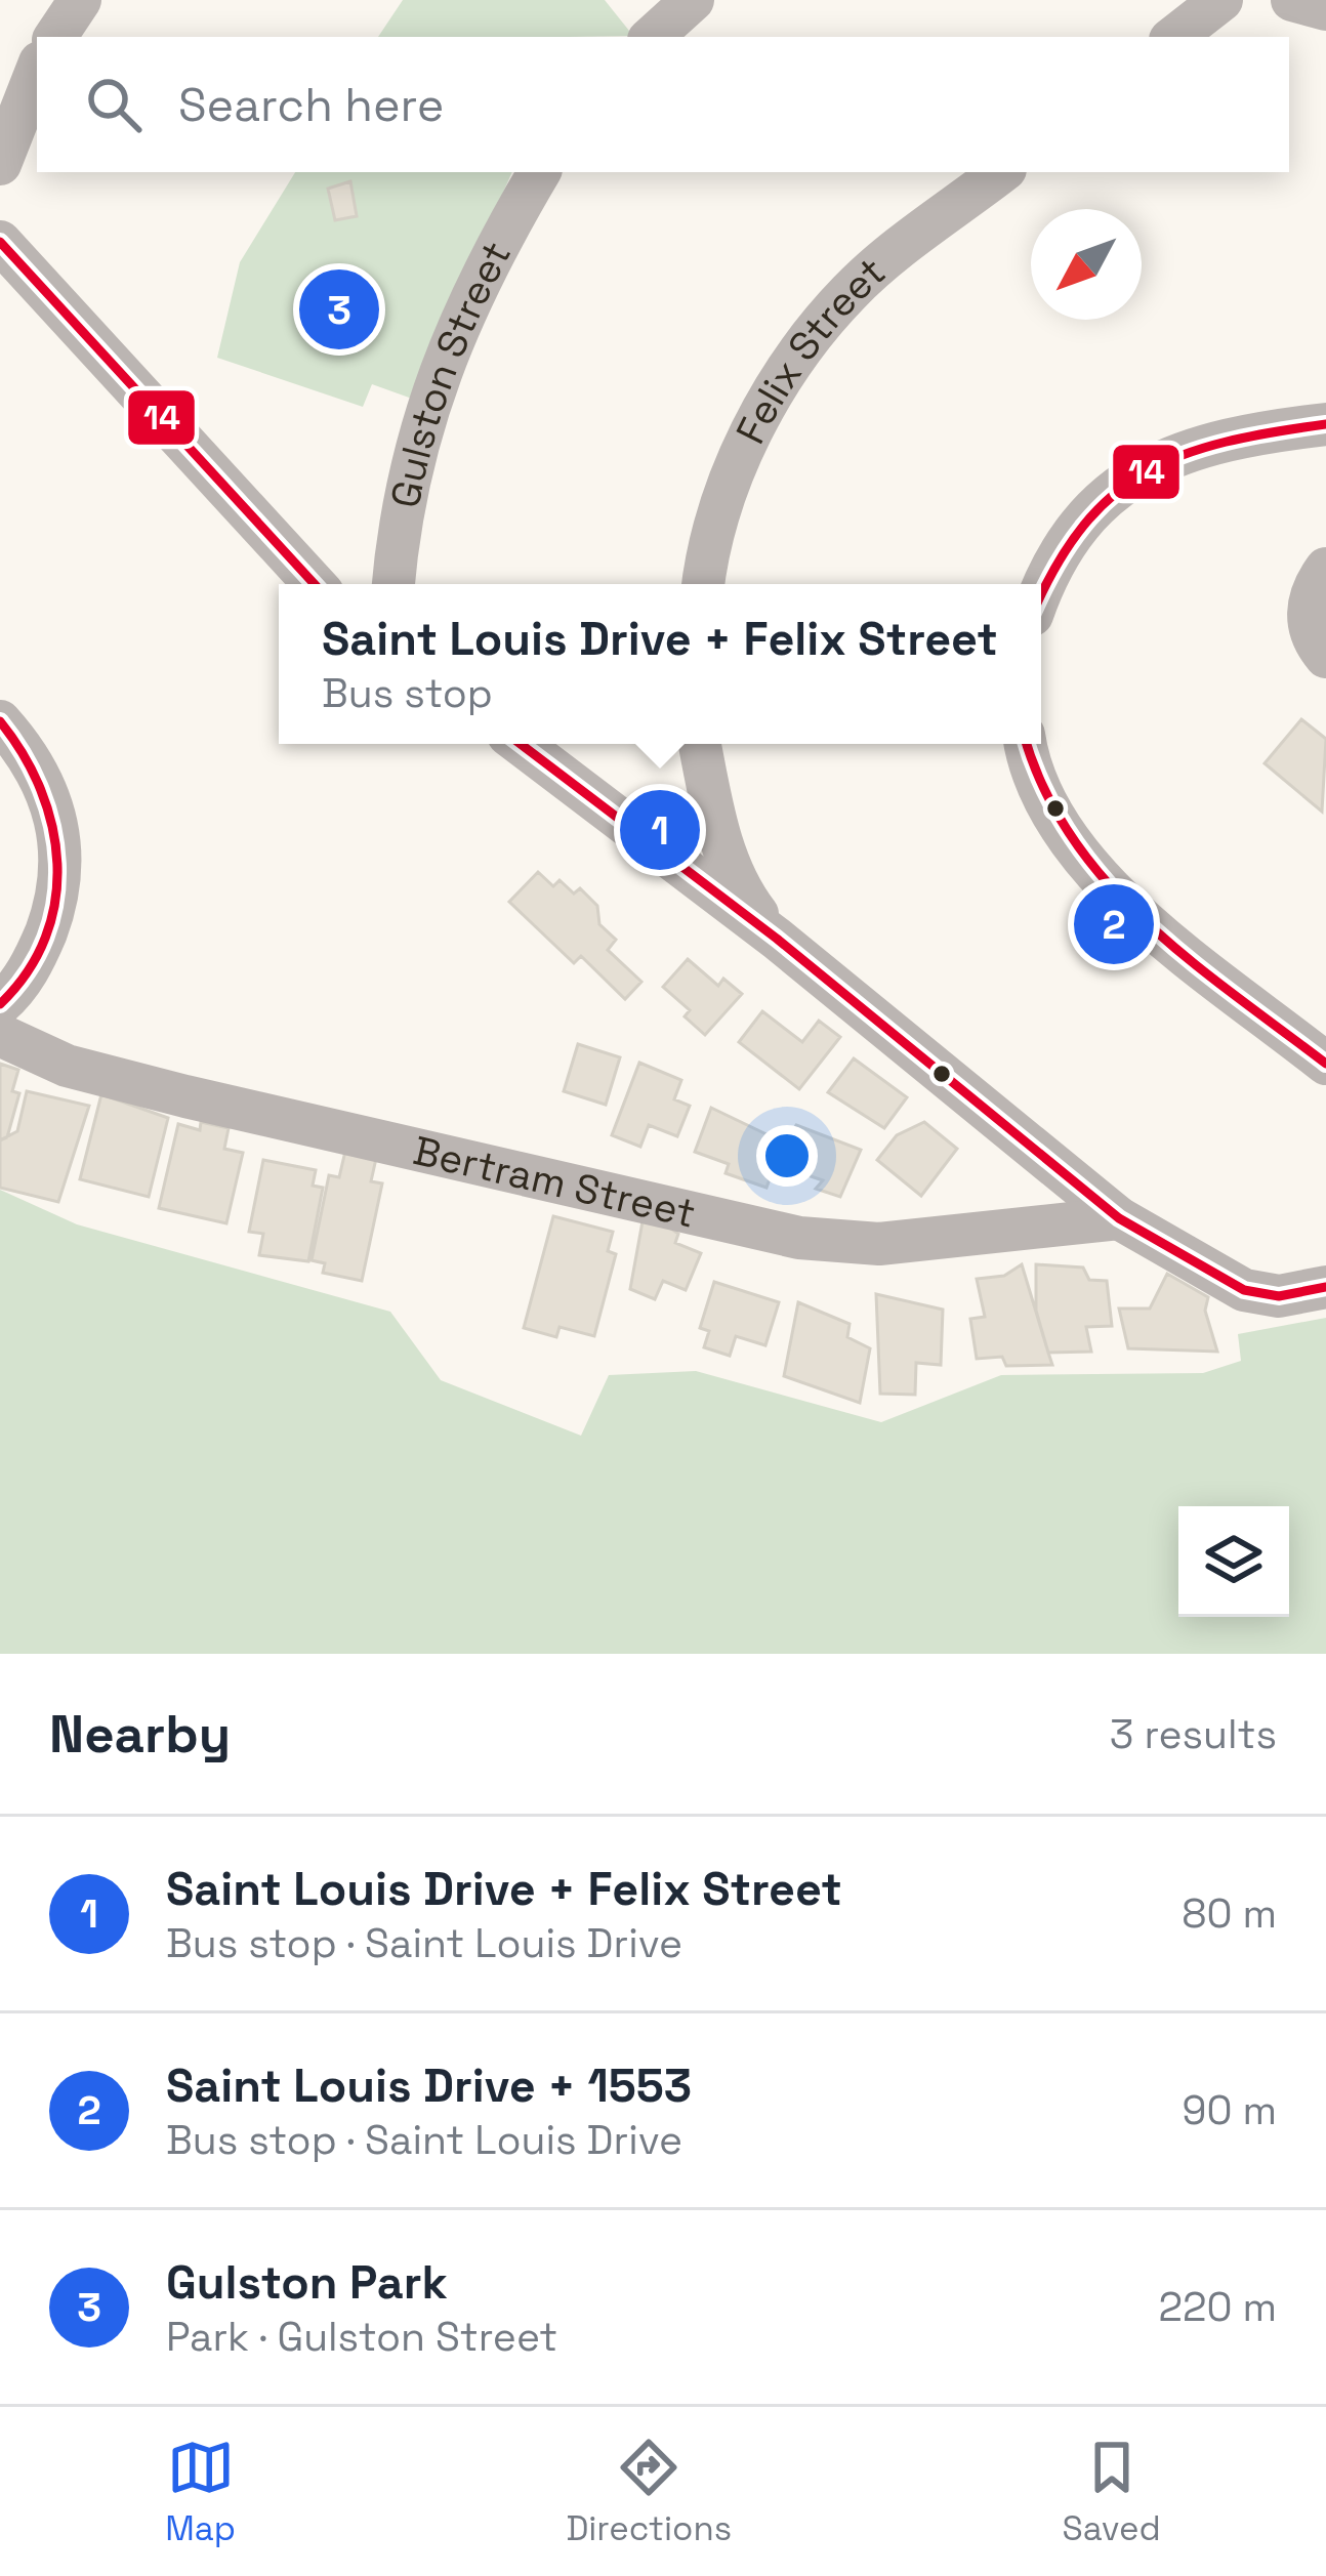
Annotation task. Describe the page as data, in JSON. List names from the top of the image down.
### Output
{
  "streets": {
    "street": ["Felix Street", "Gulston Street", "Bertram Street"]
  },
  "lines": ["transit line 14"],
  "north": "bottom left",
  "page": {
    "search": "Search here",
    "pins": ["3", "1", "2"],
    "popup": ["Saint Louis Drive + Felix Street", "Bus stop"],
    "heading": ["Nearby", "3 results"],
    "list": [
      {
        "mark": "1",
        "name": "Saint Louis Drive + Felix Street",
        "note": "Bus stop · Saint Louis Drive",
        "value": "80 m"
      },
      {
        "mark": "2",
        "name": "Saint Louis Drive + 1553",
        "note": "Bus stop · Saint Louis Drive",
        "value": "90 m"
      },
      {
        "mark": "3",
        "name": "Gulston Park",
        "note": "Park · Gulston Street",
        "value": "220 m"
      }
    ],
    "nav": ["Map", "Directions", "Saved"]
  }
}
